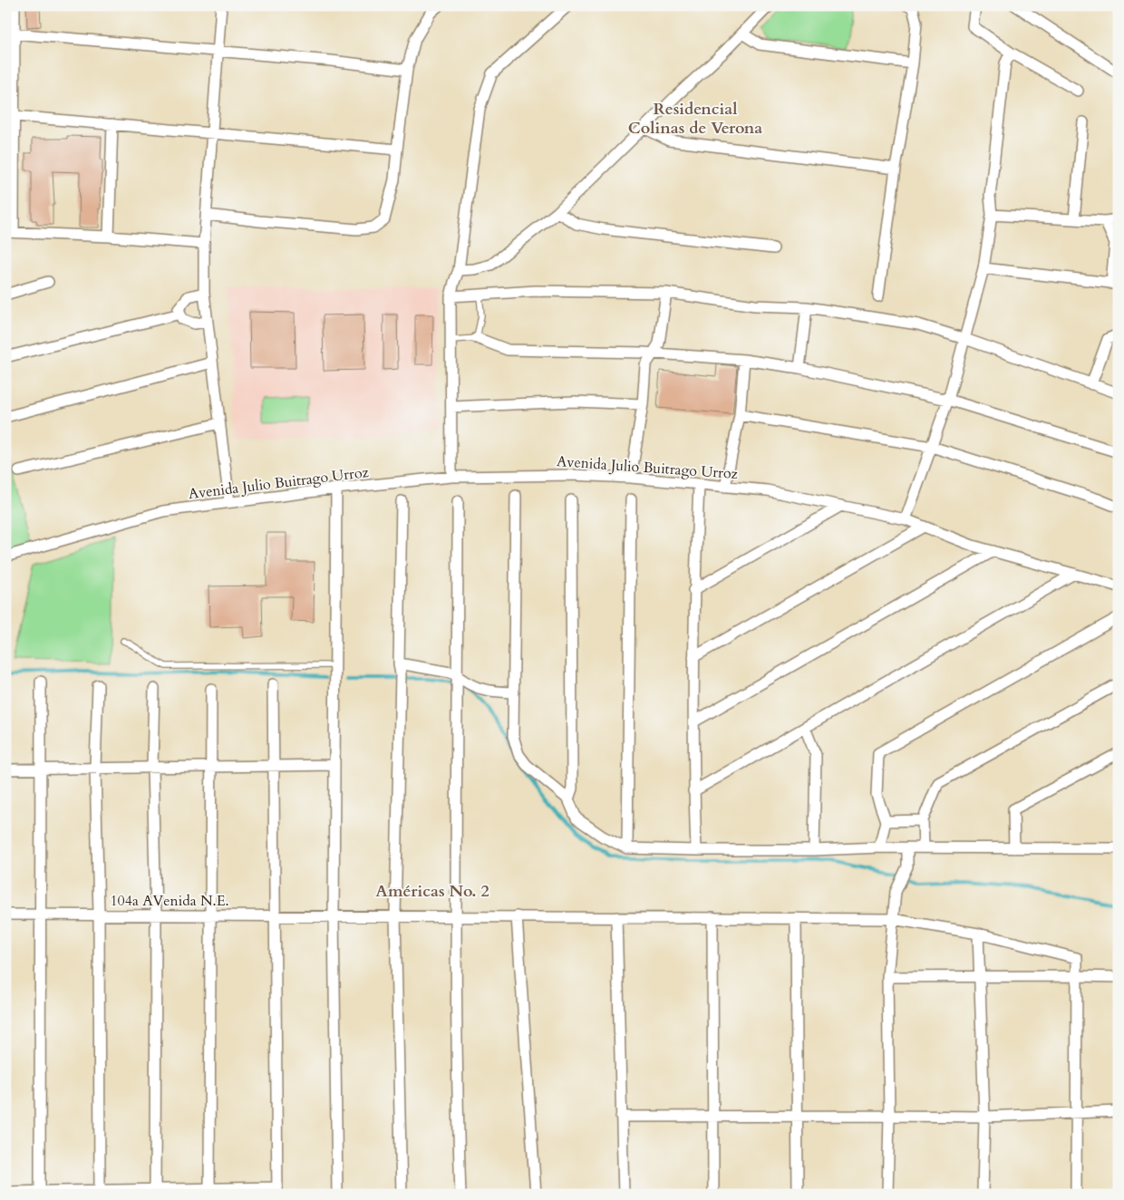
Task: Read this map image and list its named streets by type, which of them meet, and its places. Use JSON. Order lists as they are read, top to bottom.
{
  "streets": {
    "street": ["Avenida Julio Buitrago Urroz", "104a AVenida N.E."]
  },
  "districts": ["Residencial Colinas de Verona", "Américas No. 2"]
}
